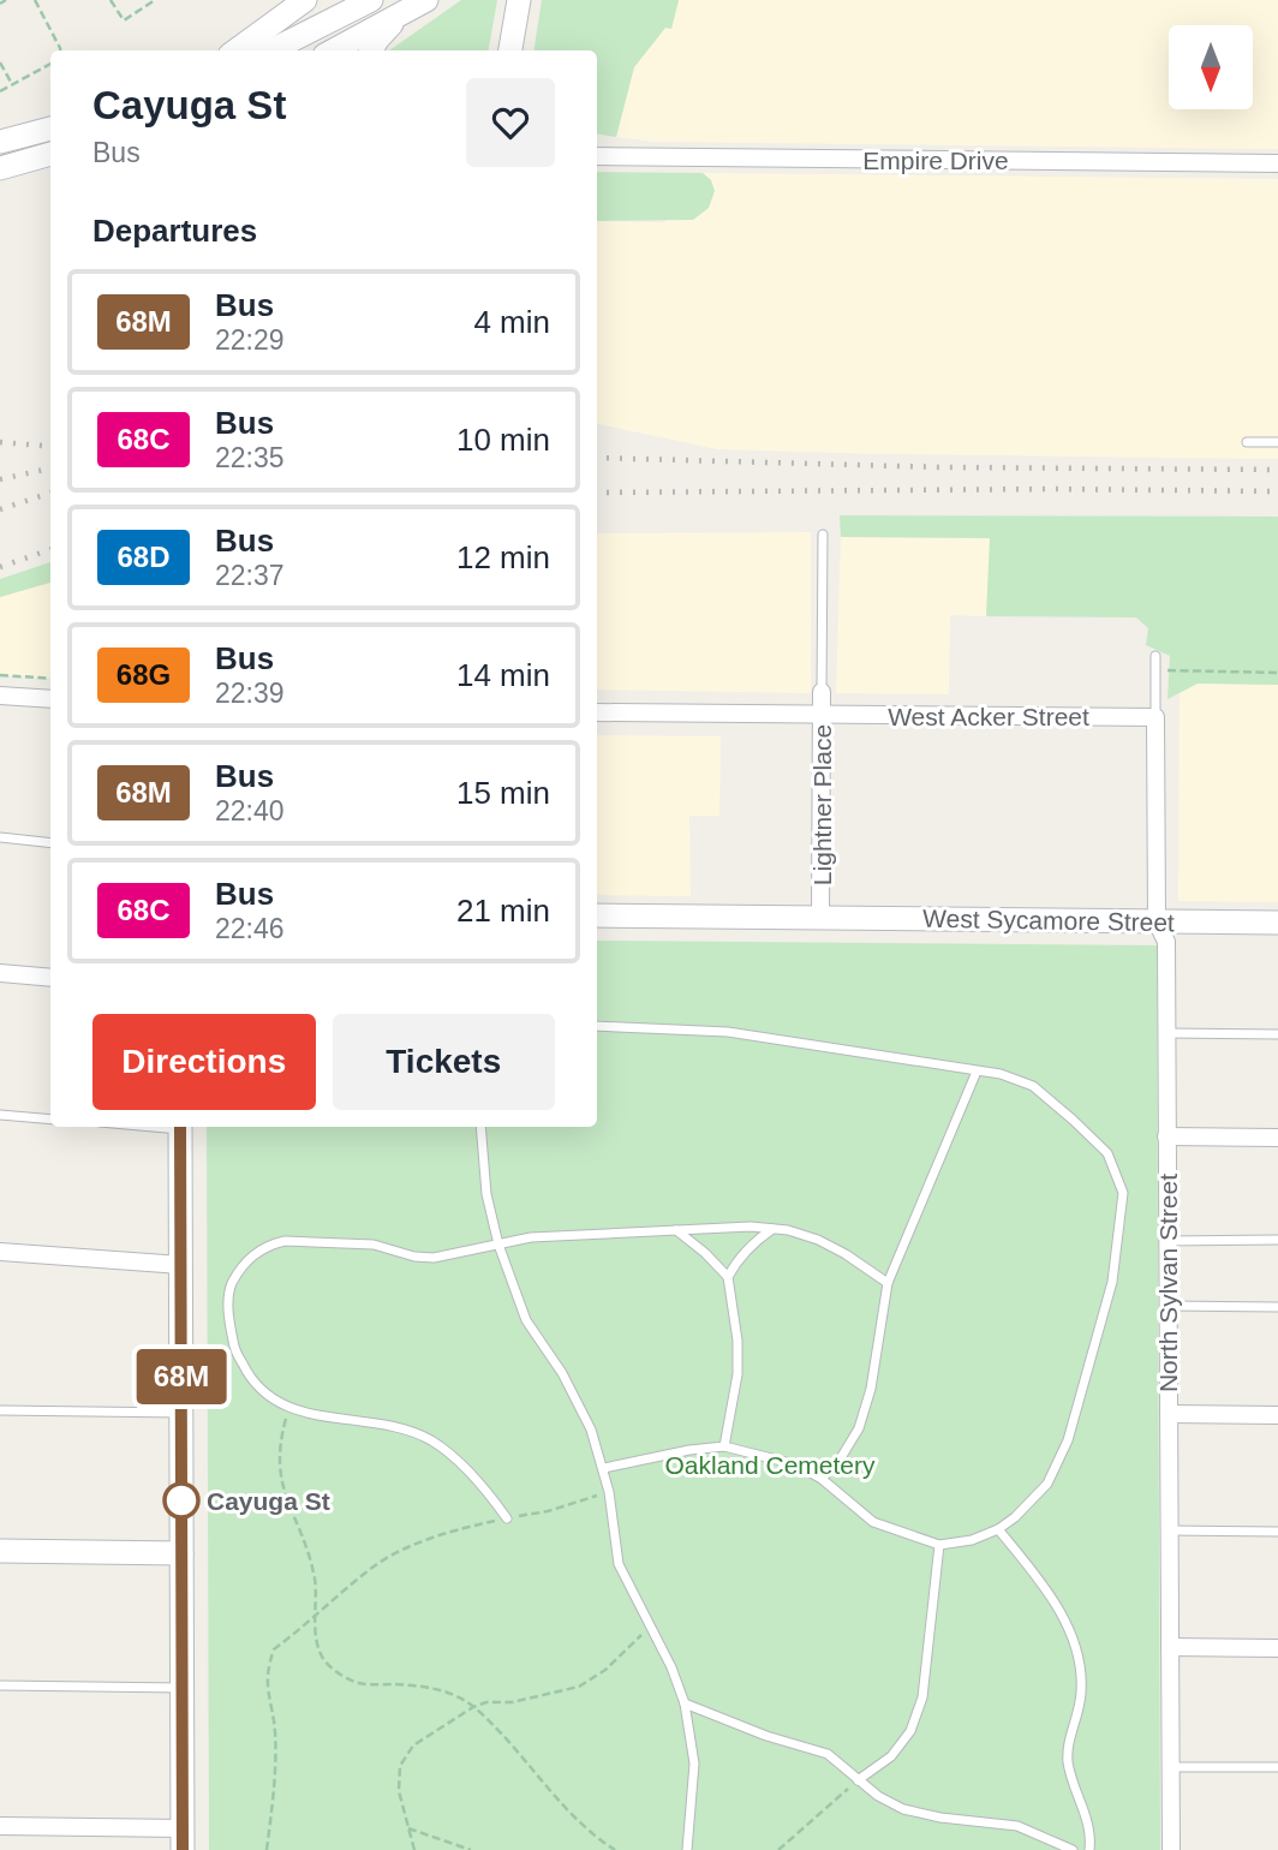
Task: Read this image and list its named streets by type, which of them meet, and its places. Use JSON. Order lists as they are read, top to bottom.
{
  "streets": {
    "street": [
      "Empire Drive",
      "West Acker Street",
      "Lightner Place",
      "West Sycamore Street",
      "North Sylvan Street"
    ]
  },
  "crossings": [
    ["West Acker Street", "Lightner Place"],
    ["West Acker Street", "North Sylvan Street"],
    ["Lightner Place", "West Sycamore Street"],
    ["West Sycamore Street", "North Sylvan Street"]
  ],
  "parks": ["Oakland Cemetery"],
  "places": ["Cayuga St"],
  "lines": ["bus line 68M"],
  "north": "bottom",
  "page": {
    "on_map": "68M",
    "heading": [
      ["Cayuga St", "Bus"],
      "Departures"
    ],
    "list": [
      {
        "mark": "68M",
        "name": "Bus",
        "note": "22:29",
        "value": "4 min"
      },
      {
        "mark": "68C",
        "name": "Bus",
        "note": "22:35",
        "value": "10 min"
      },
      {
        "mark": "68D",
        "name": "Bus",
        "note": "22:37",
        "value": "12 min"
      },
      {
        "mark": "68G",
        "name": "Bus",
        "note": "22:39",
        "value": "14 min"
      },
      {
        "mark": "68M",
        "name": "Bus",
        "note": "22:40",
        "value": "15 min"
      },
      {
        "mark": "68C",
        "name": "Bus",
        "note": "22:46",
        "value": "21 min"
      }
    ],
    "buttons": ["Directions", "Tickets"]
  }
}
